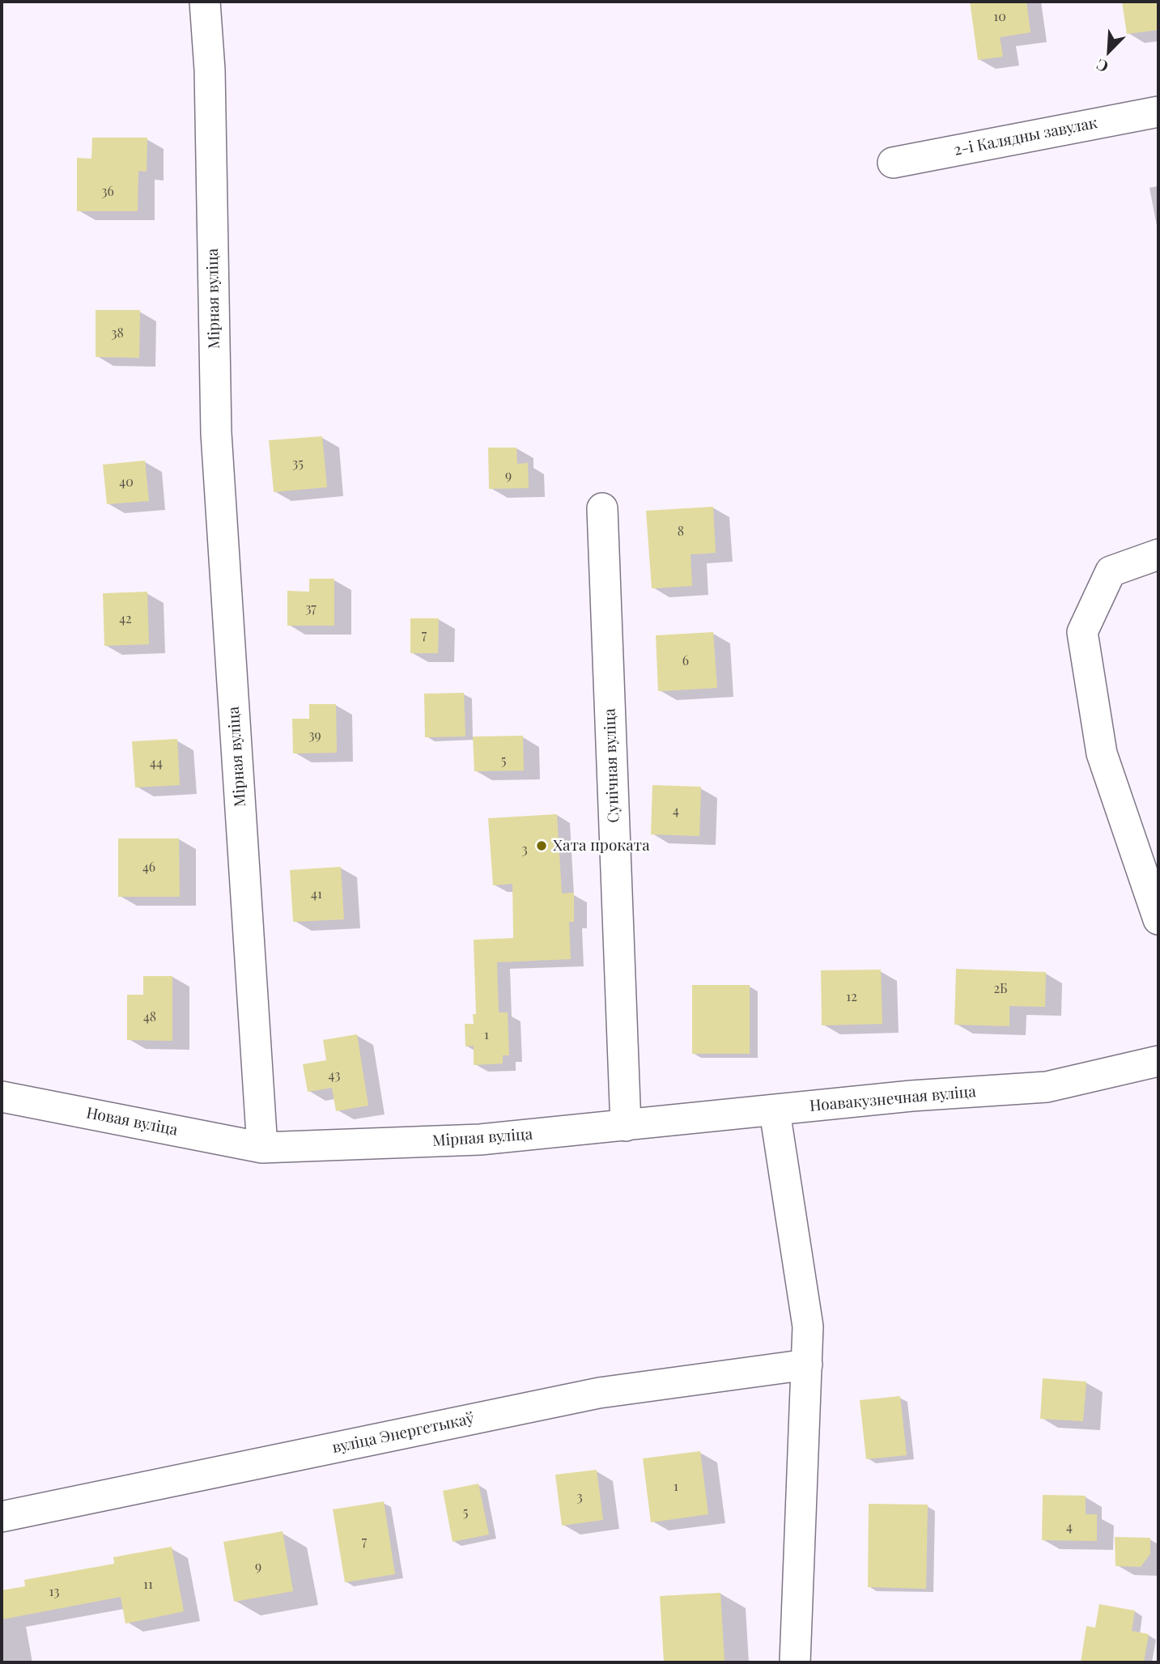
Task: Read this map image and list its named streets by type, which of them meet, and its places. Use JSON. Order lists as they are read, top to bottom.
{
  "streets": {
    "street": [
      "2-і Калядны завулак",
      "Мірная вуліца",
      "Сунічная вуліца",
      "Ноавакузнечная вуліца",
      "Новая вуліца",
      "вуліца Энергетыкаў"
    ]
  },
  "crossings": [
    ["Мірная вуліца", "Сунічная вуліца"],
    ["Мірная вуліца", "Ноавакузнечная вуліца"],
    ["Мірная вуліца", "Новая вуліца"],
    ["Сунічная вуліца", "Ноавакузнечная вуліца"]
  ],
  "places": ["Хата проката"],
  "house_numbers": [
    "10",
    "36",
    "38",
    "35",
    "9",
    "40",
    "8",
    "37",
    "42",
    "7",
    "6",
    "39",
    "5",
    "44",
    "4",
    "3",
    "46",
    "41",
    "2Б",
    "12",
    "48",
    "1",
    "43",
    "1",
    "3",
    "5",
    "4",
    "7",
    "9",
    "11",
    "13"
  ],
  "north": "bottom left"
}
